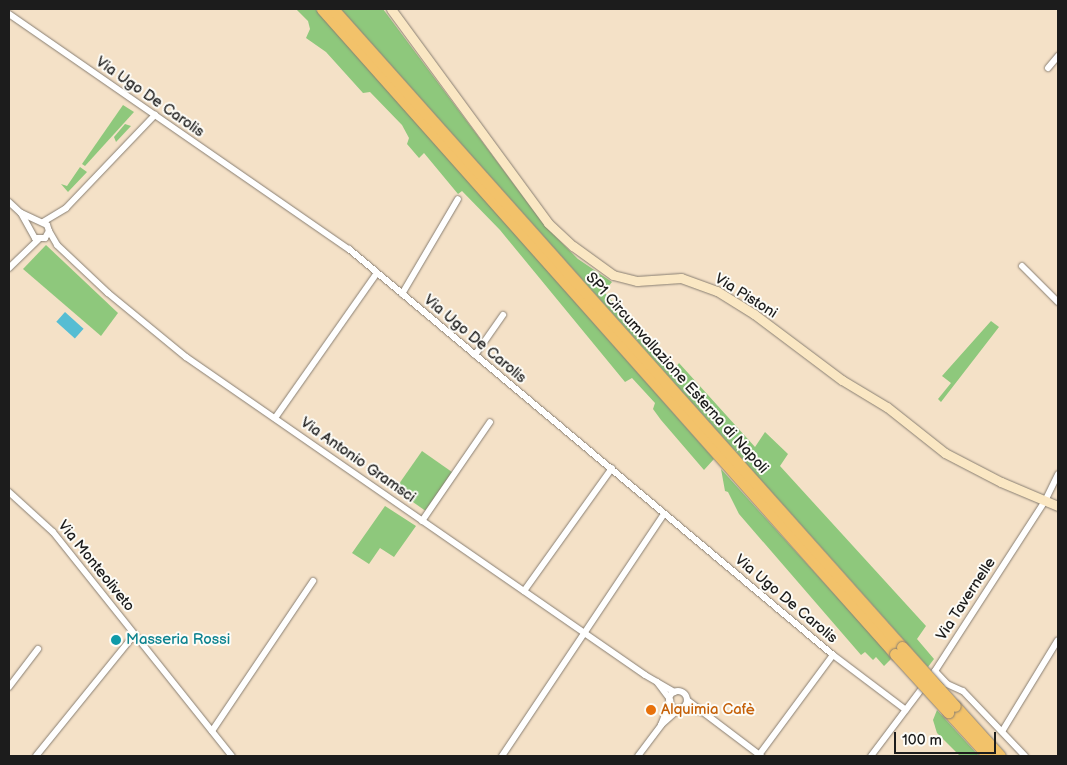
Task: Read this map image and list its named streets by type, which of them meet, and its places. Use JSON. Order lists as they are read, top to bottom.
{
  "streets": {
    "highway": ["SP1 Circumvallazione Esterna di Napoli"],
    "street": [
      "Via Ugo De Carolis",
      "Via Pistoni",
      "Via Antonio Gramsci",
      "Via Monteoliveto",
      "Via Tavernelle"
    ]
  },
  "crossings": [
    ["Via Ugo De Carolis", "Via Tavernelle"],
    ["Via Pistoni", "Via Tavernelle"]
  ],
  "places": ["Masseria Rossi", "Alquimia Cafè"],
  "scale_bar": "100 m"
}
